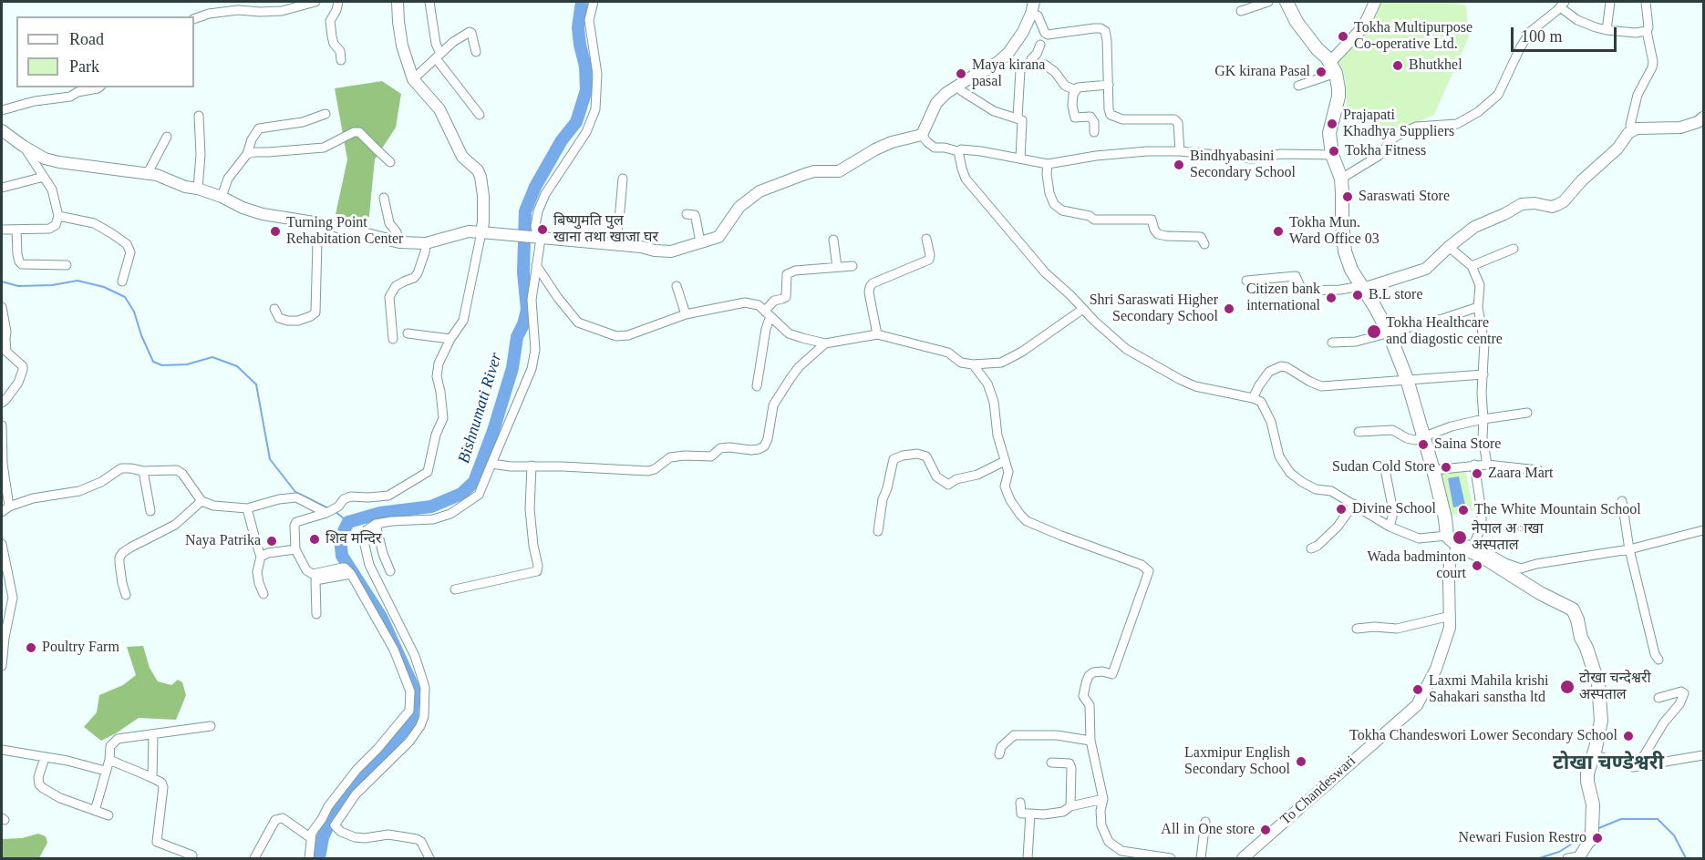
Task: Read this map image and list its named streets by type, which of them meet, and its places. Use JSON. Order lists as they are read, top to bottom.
{
  "streets": {
    "street": ["To Chandeswari"]
  },
  "districts": ["टोखा चण्डेश्वरी"],
  "water": ["Bishnumati River"],
  "places": [
    "Tokha Multipurpose Co-operative Ltd.",
    "Bhutkhel",
    "GK kirana Pasal",
    "Maya kirana pasal",
    "Prajapati Khadhya Suppliers",
    "Tokha Fitness",
    "Bindhyabasini Secondary School",
    "Saraswati Store",
    "बिष्णुमति पुल खाना तथा खाजा घर",
    "Turning Point Rehabitation Center",
    "Tokha Mun. Ward Office 03",
    "B.L store",
    "Citizen bank international",
    "Shri Saraswati Higher Secondary School",
    "Tokha Healthcare and diagostic centre",
    "Saina Store",
    "Sudan Cold Store",
    "Zaara Mart",
    "Divine School",
    "The White Mountain School",
    "नेपाल अाखा अस्पताल",
    "शिव मन्दिर",
    "Naya Patrika",
    "Wada badminton court",
    "Poultry Farm",
    "टोखा चन्देश्वरी अस्पताल",
    "Laxmi Mahila krishi Sahakari sanstha ltd",
    "Tokha Chandeswori Lower Secondary School",
    "Laxmipur English Secondary School",
    "All in One store",
    "Newari Fusion Restro"
  ],
  "legend": ["Road", "Park"],
  "scale_bar": "100 m"
}
